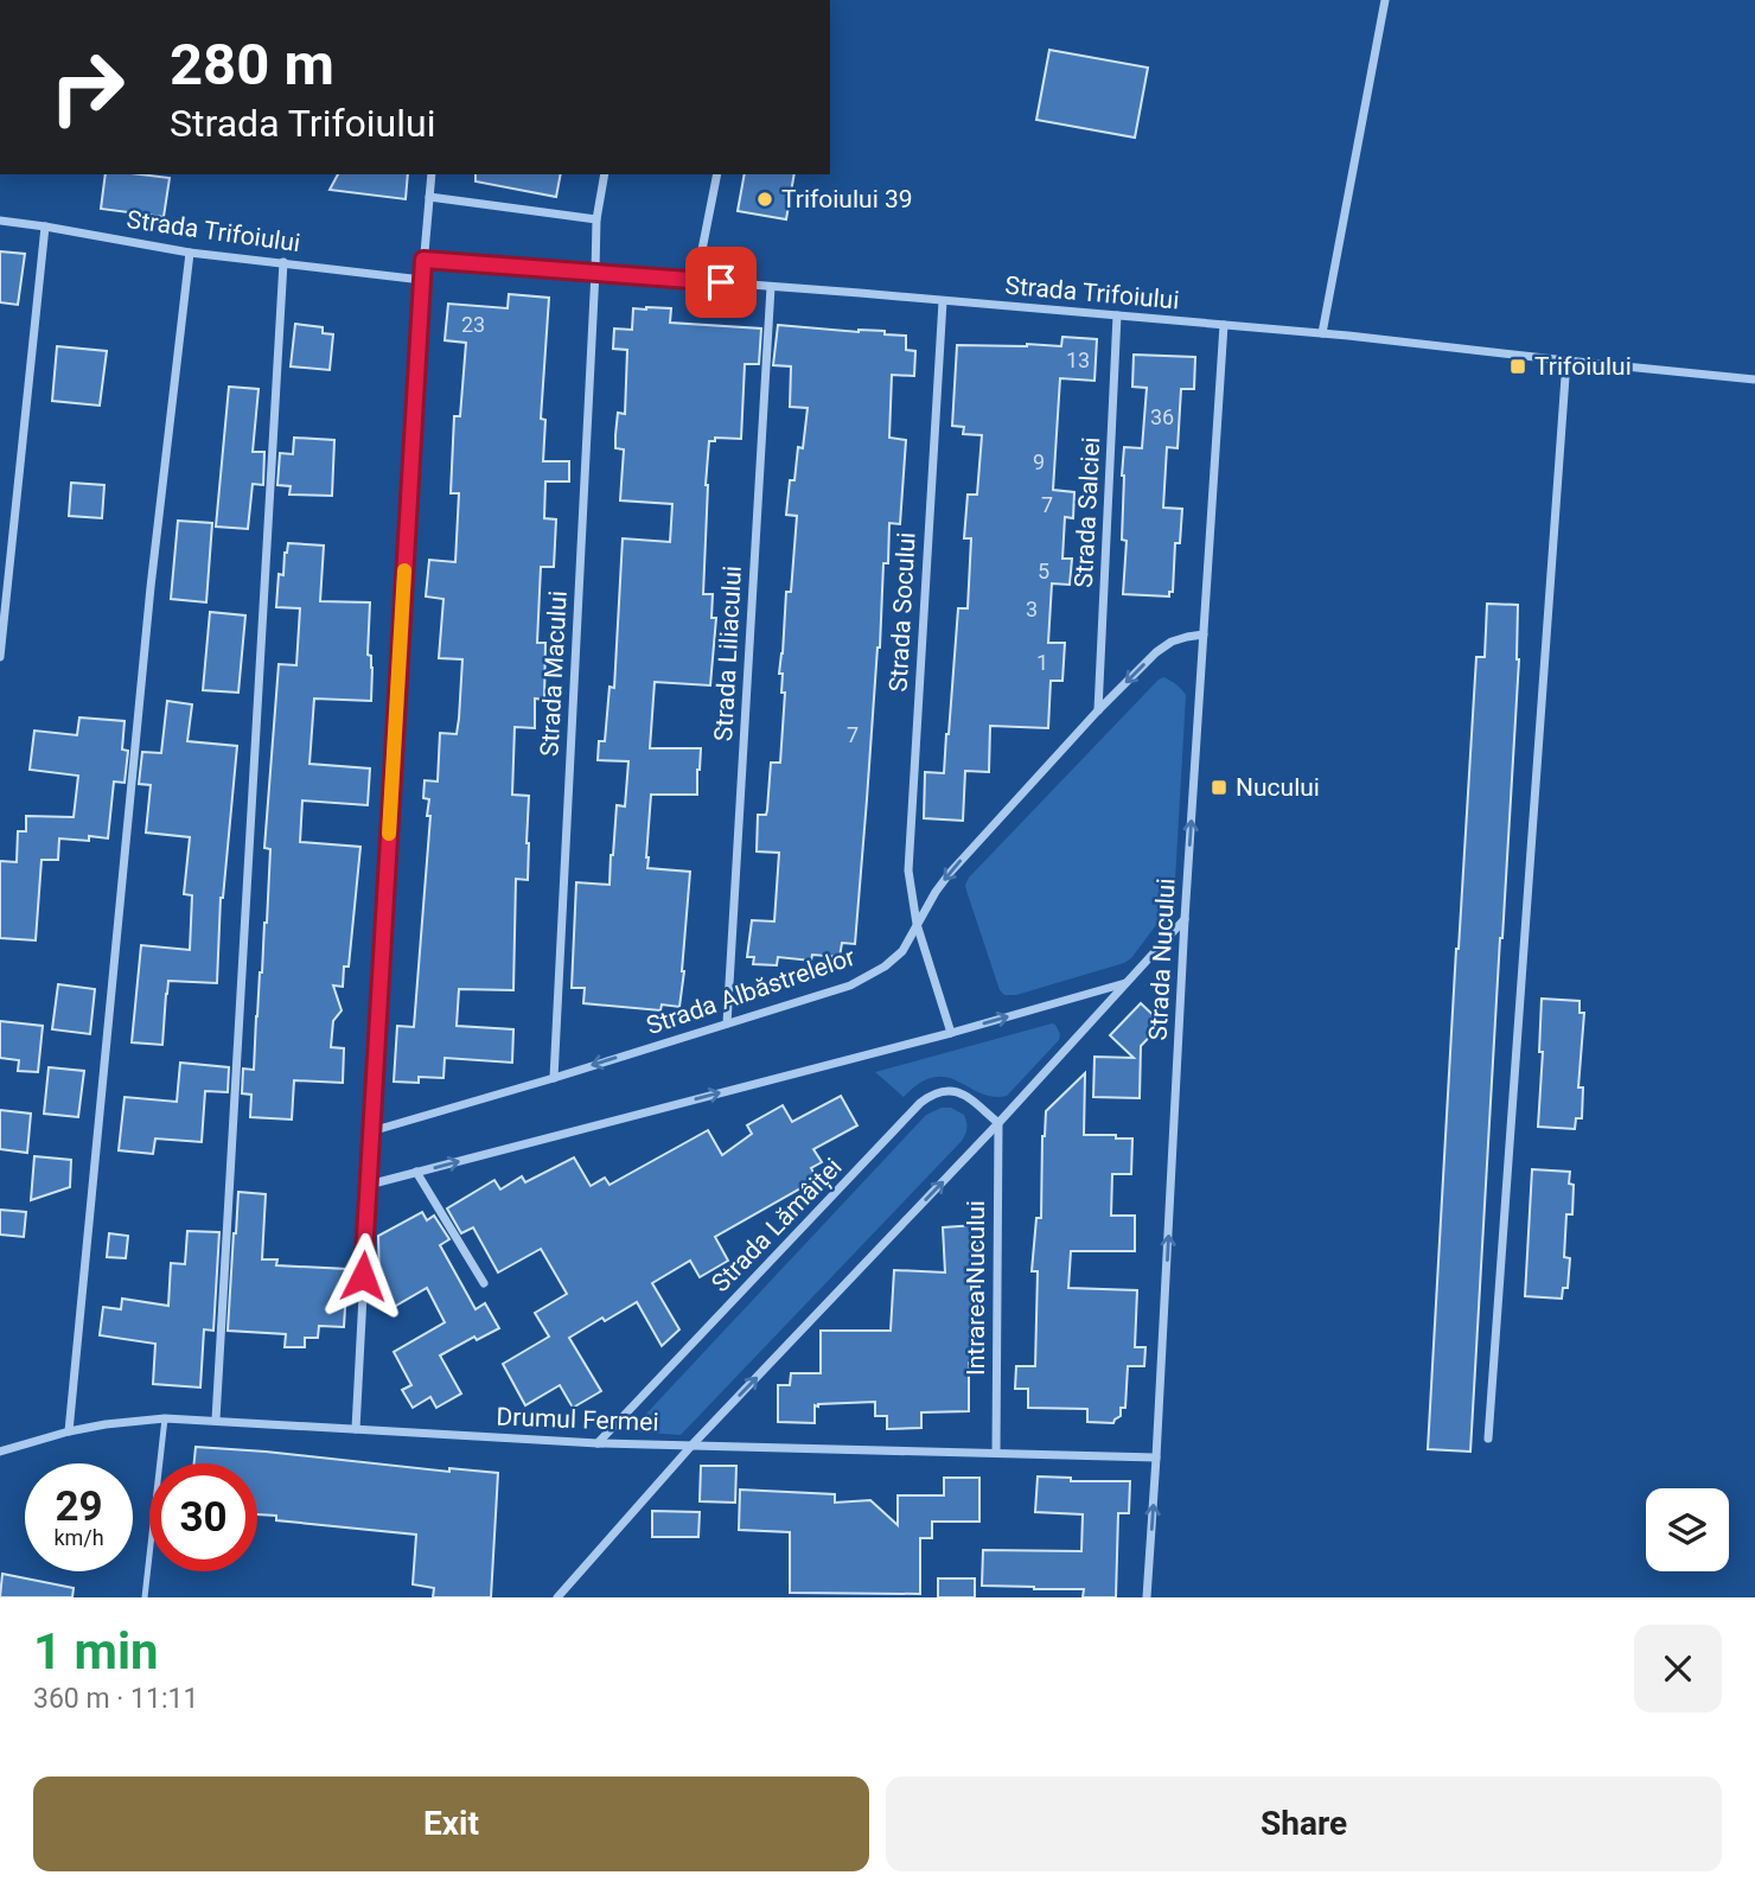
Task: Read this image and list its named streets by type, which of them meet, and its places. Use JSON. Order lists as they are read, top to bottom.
{
  "streets": {
    "street": [
      "Strada Trifoiului",
      "Strada Salciei",
      "Strada Socului",
      "Strada Liliacului",
      "Strada Macului",
      "Strada Nucului",
      "Strada Albăstrelelor",
      "Strada Lămâiței",
      "Intrarea Nucului",
      "Drumul Fermei"
    ]
  },
  "crossings": [
    ["Strada Trifoiului", "Strada Salciei"],
    ["Strada Trifoiului", "Strada Socului"],
    ["Strada Trifoiului", "Strada Liliacului"],
    ["Strada Trifoiului", "Strada Macului"],
    ["Strada Trifoiului", "Strada Nucului"],
    ["Strada Salciei", "Strada Albăstrelelor"],
    ["Strada Socului", "Strada Albăstrelelor"],
    ["Strada Liliacului", "Strada Albăstrelelor"],
    ["Strada Macului", "Strada Albăstrelelor"],
    ["Strada Nucului", "Strada Albăstrelelor"],
    ["Strada Nucului", "Drumul Fermei"],
    ["Strada Lămâiței", "Intrarea Nucului"],
    ["Strada Lămâiței", "Drumul Fermei"],
    ["Intrarea Nucului", "Drumul Fermei"]
  ],
  "one_way": ["Strada Nucului"],
  "places": {
    "other": ["Trifoiului 39"],
    "transit": ["Trifoiului", "Nucului"]
  },
  "house_numbers": [
    "23",
    "13",
    "36",
    "9",
    "7",
    "5",
    "3",
    "1",
    "7"
  ],
  "page": {
    "turn": ["280 m", "Strada Trifoiului"],
    "speed": "29 km/h",
    "limit": "30",
    "heading": ["1 min", "360 m · 11:11"],
    "buttons": ["Exit", "Share"]
  }
}
